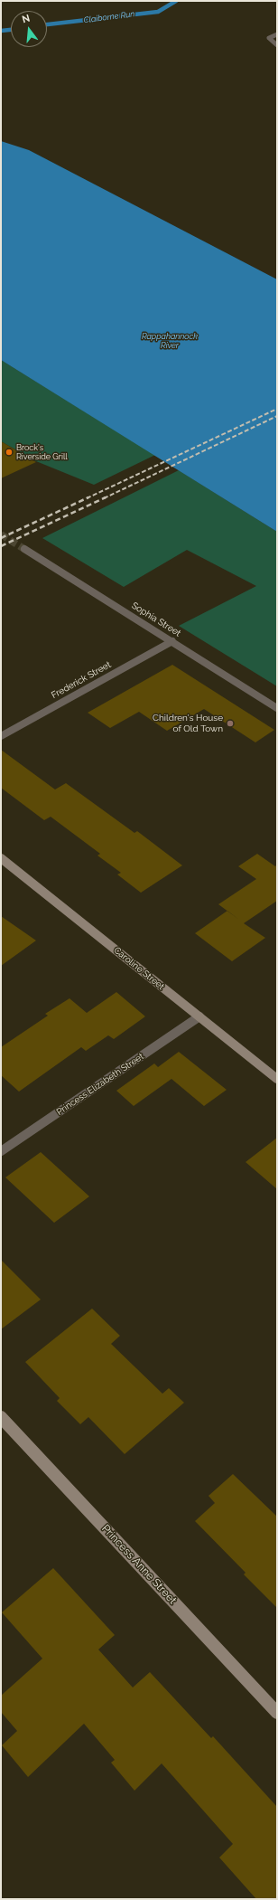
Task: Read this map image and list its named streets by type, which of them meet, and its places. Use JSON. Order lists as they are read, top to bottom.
{
  "streets": {
    "street": [
      "Sophia Street",
      "Frederick Street",
      "Caroline Street",
      "Princess Elizabeth Street",
      "Princess Anne Street"
    ]
  },
  "crossings": [
    ["Sophia Street", "Frederick Street"],
    ["Caroline Street", "Princess Elizabeth Street"]
  ],
  "water": ["Claiborne Run", "Rappahannock River"],
  "places": ["Brock's Riverside Grill", "Children's House of Old Town"],
  "north": "top"
}
